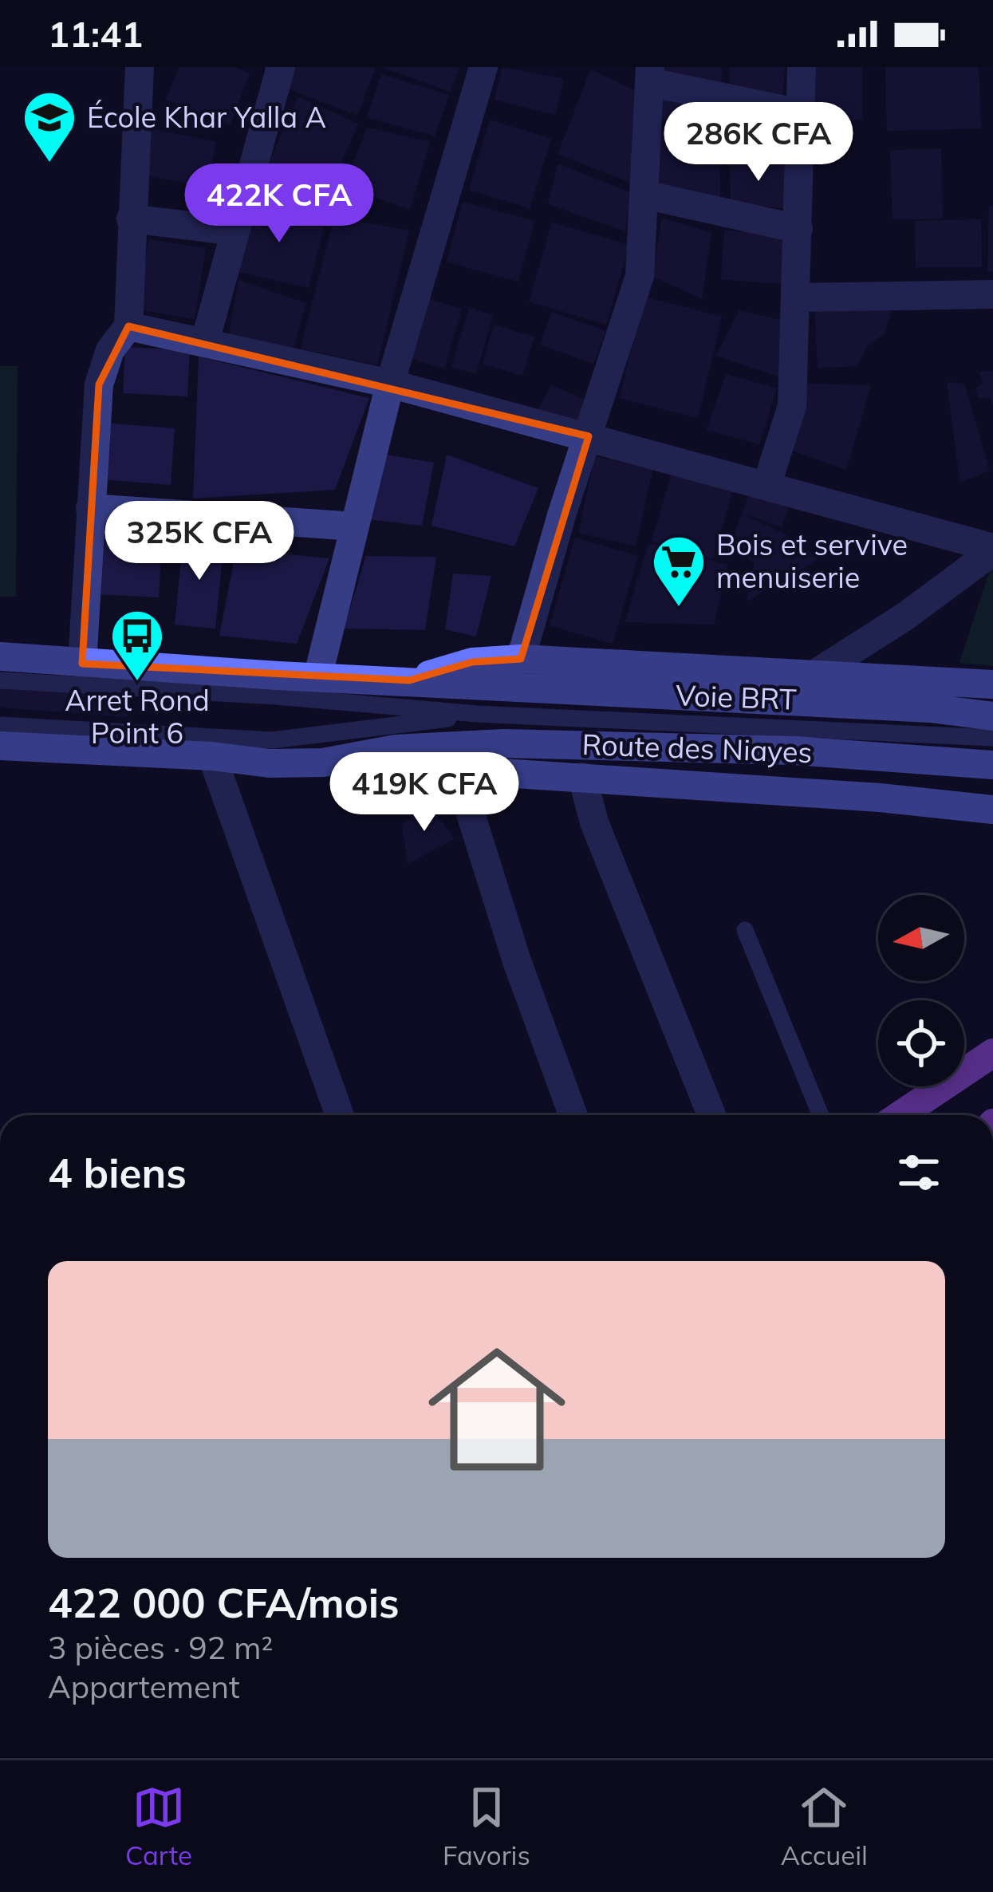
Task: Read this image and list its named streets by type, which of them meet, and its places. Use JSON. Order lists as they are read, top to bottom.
{
  "streets": {
    "main road": ["Route des Niayes"],
    "lane": ["Voie BRT"]
  },
  "places": {
    "school or university": ["École Khar Yalla A"],
    "supermarket": ["Bois et servive menuiserie"],
    "bus stop": ["Arret Rond Point 6"]
  },
  "north": "left",
  "page": {
    "status": "11:41",
    "price": [
      "286K CFA",
      "422K CFA",
      "325K CFA",
      "419K CFA"
    ],
    "heading": "4 biens",
    "list": [
      {
        "name": "422 000 CFA/mois",
        "note": "3 pièces · 92 m² · Appartement"
      }
    ],
    "tabs": ["Carte", "Favoris", "Accueil"]
  }
}
